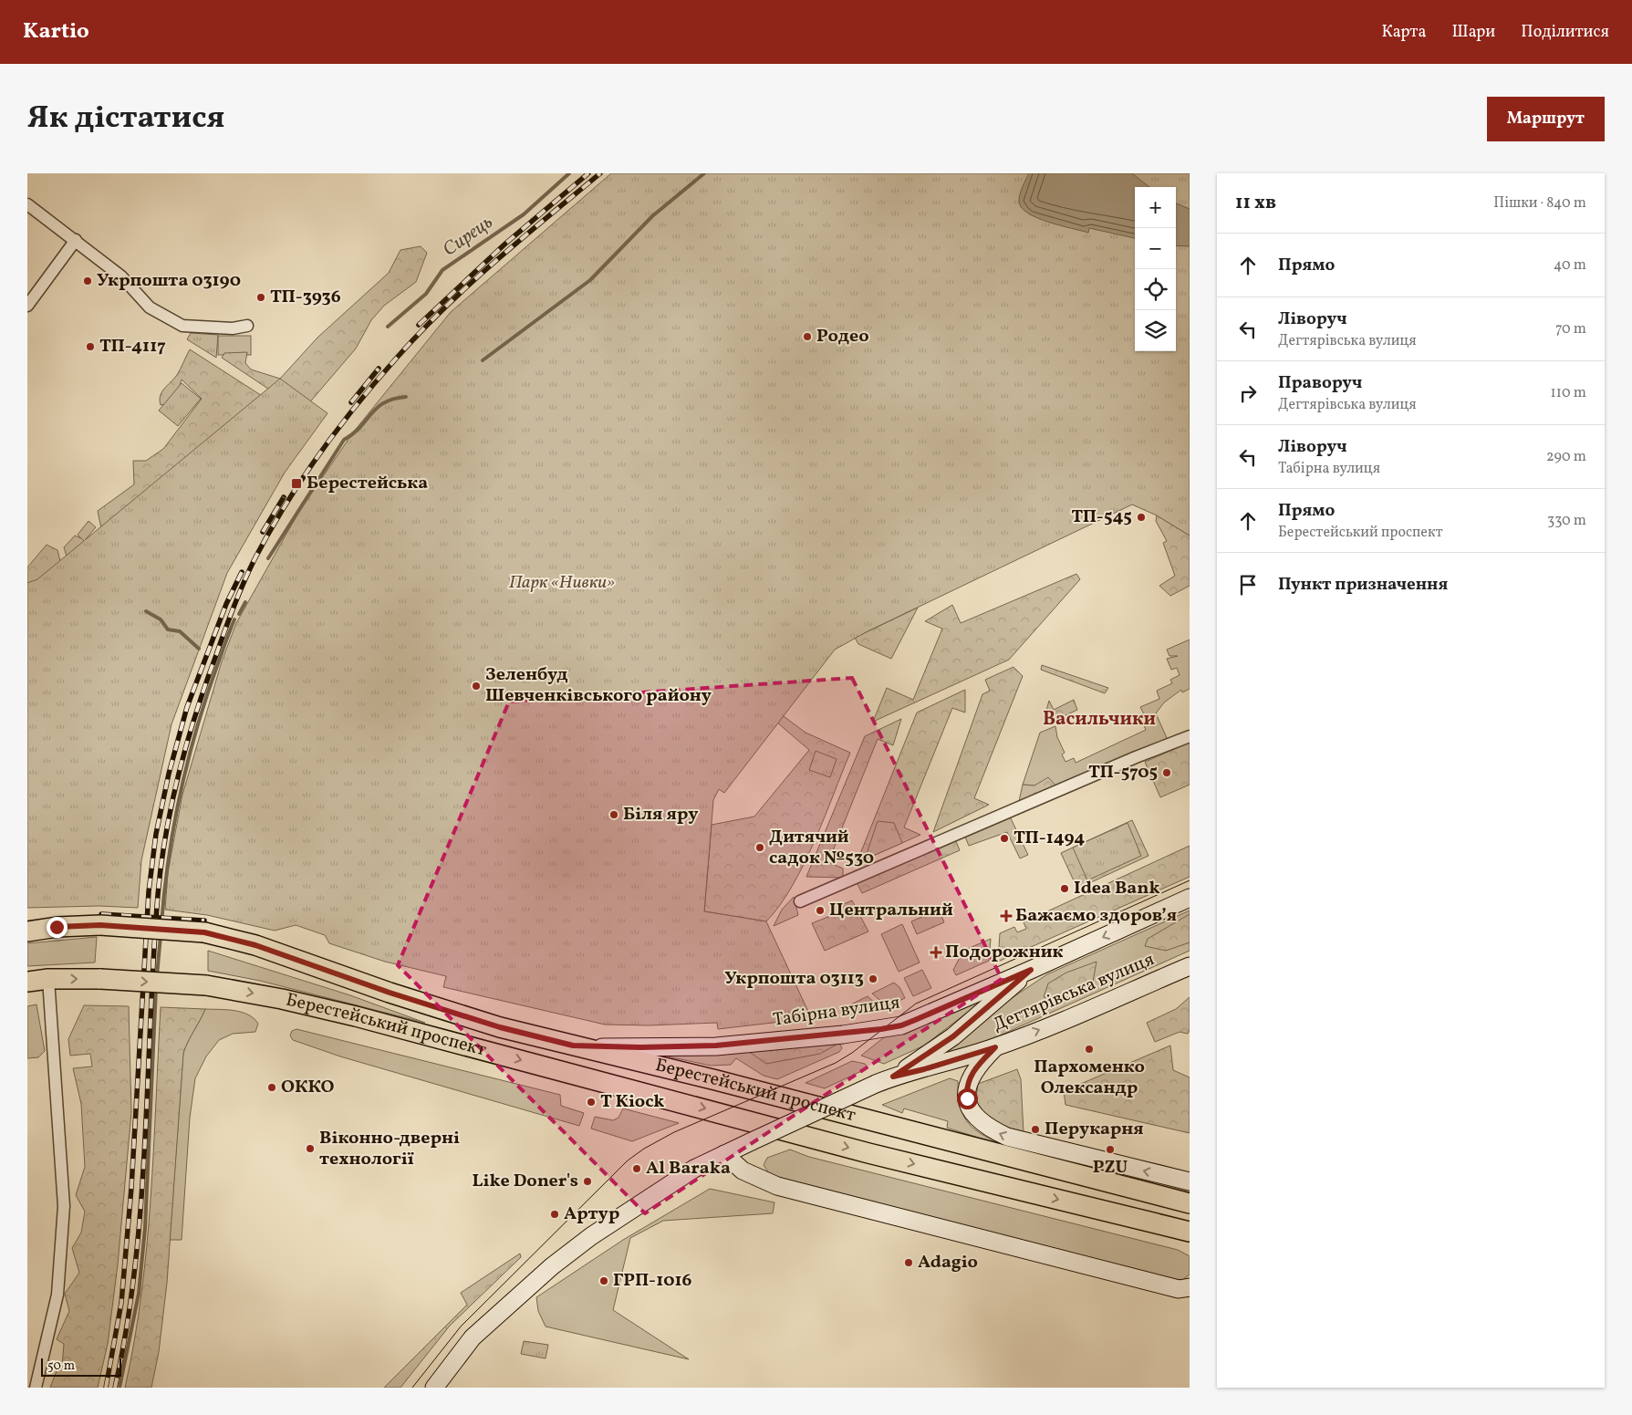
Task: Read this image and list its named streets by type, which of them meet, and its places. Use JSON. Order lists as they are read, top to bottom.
{
  "streets": {
    "main road": ["Дегтярівська вулиця", "Табірна вулиця", "Берестейський проспект"]
  },
  "crossings": [
    ["Дегтярівська вулиця", "Табірна вулиця"],
    ["Табірна вулиця", "Берестейський проспект"]
  ],
  "districts": ["Васильчики"],
  "water": ["Сирець"],
  "parks": ["Парк «Нивки»"],
  "places": {
    "other": [
      "Укрпошта 03190",
      "ТП-3936",
      "Родео",
      "ТП-4117",
      "ТП-545",
      "Зеленбуд Шевченківського району",
      "ТП-5705",
      "Біля яру",
      "ТП-1494",
      "Дитячий садок №530",
      "Idea Bank",
      "Центральний",
      "Укрпошта 03113",
      "Пархоменко Олександр",
      "ОККО",
      "T Kiock",
      "Перукарня",
      "Віконно-дверні технології",
      "PZU",
      "Al Baraka",
      "Like Doner's",
      "Артур",
      "Adagio",
      "ГРП-1016"
    ],
    "transit": ["Берестейська"],
    "health": ["Бажаємо здоровʼя", "Подорожник"]
  },
  "scale_bar": "50 m",
  "page": {
    "header": "Kartio",
    "nav": ["Карта", "Шари", "Поділитися"],
    "title": "Як дістатися",
    "buttons": "Маршрут",
    "heading": ["11 хв", "Пішки · 840 m"],
    "map_buttons": ["+", "−"],
    "list": [
      ["Прямо", "40 m"],
      ["Ліворуч", "Дегтярівська вулиця", "70 m"],
      ["Праворуч", "Дегтярівська вулиця", "110 m"],
      ["Ліворуч", "Табірна вулиця", "290 m"],
      ["Прямо", "Берестейський проспект", "330 m"],
      "Пункт призначення"
    ],
    "scale": "50 m"
  }
}
